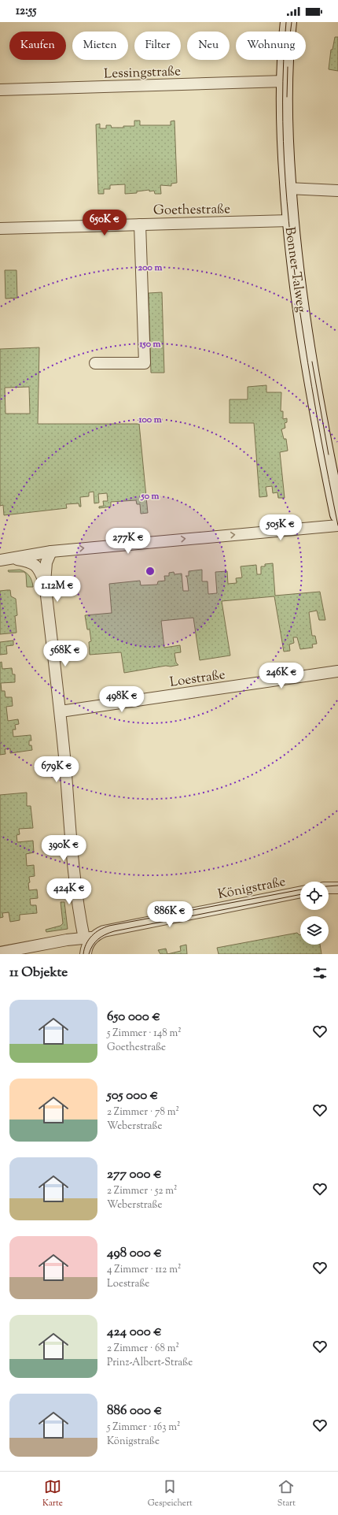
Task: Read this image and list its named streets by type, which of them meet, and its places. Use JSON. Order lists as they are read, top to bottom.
{
  "streets": {
    "street": [
      "Lessingstraße",
      "Goethestraße",
      "Bonner Talweg",
      "Loestraße",
      "Königstraße"
    ]
  },
  "crossings": [
    ["Lessingstraße", "Bonner Talweg"],
    ["Goethestraße", "Bonner Talweg"]
  ],
  "page": {
    "status": "12:55",
    "chip": [
      "Kaufen",
      "Mieten",
      "Filter",
      "Neu",
      "Wohnung"
    ],
    "price": [
      "650K €",
      "505K €",
      "277K €",
      "1.12M €",
      "568K €",
      "246K €",
      "498K €",
      "679K €",
      "390K €",
      "424K €",
      "886K €"
    ],
    "heading": "11 Objekte",
    "list": [
      {
        "name": "650 000 €",
        "note": "5 Zimmer · 148 m² · Goethestraße"
      },
      {
        "name": "505 000 €",
        "note": "2 Zimmer · 78 m² · Weberstraße"
      },
      {
        "name": "277 000 €",
        "note": "2 Zimmer · 52 m² · Weberstraße"
      },
      {
        "name": "498 000 €",
        "note": "4 Zimmer · 112 m² · Loestraße"
      },
      {
        "name": "424 000 €",
        "note": "2 Zimmer · 68 m² · Prinz-Albert-Straße"
      },
      {
        "name": "886 000 €",
        "note": "5 Zimmer · 163 m² · Königstraße"
      }
    ],
    "tabs": ["Karte", "Gespeichert", "Start"]
  },
  "rings": [
    "200 m",
    "150 m",
    "100 m",
    "50 m"
  ]
}
